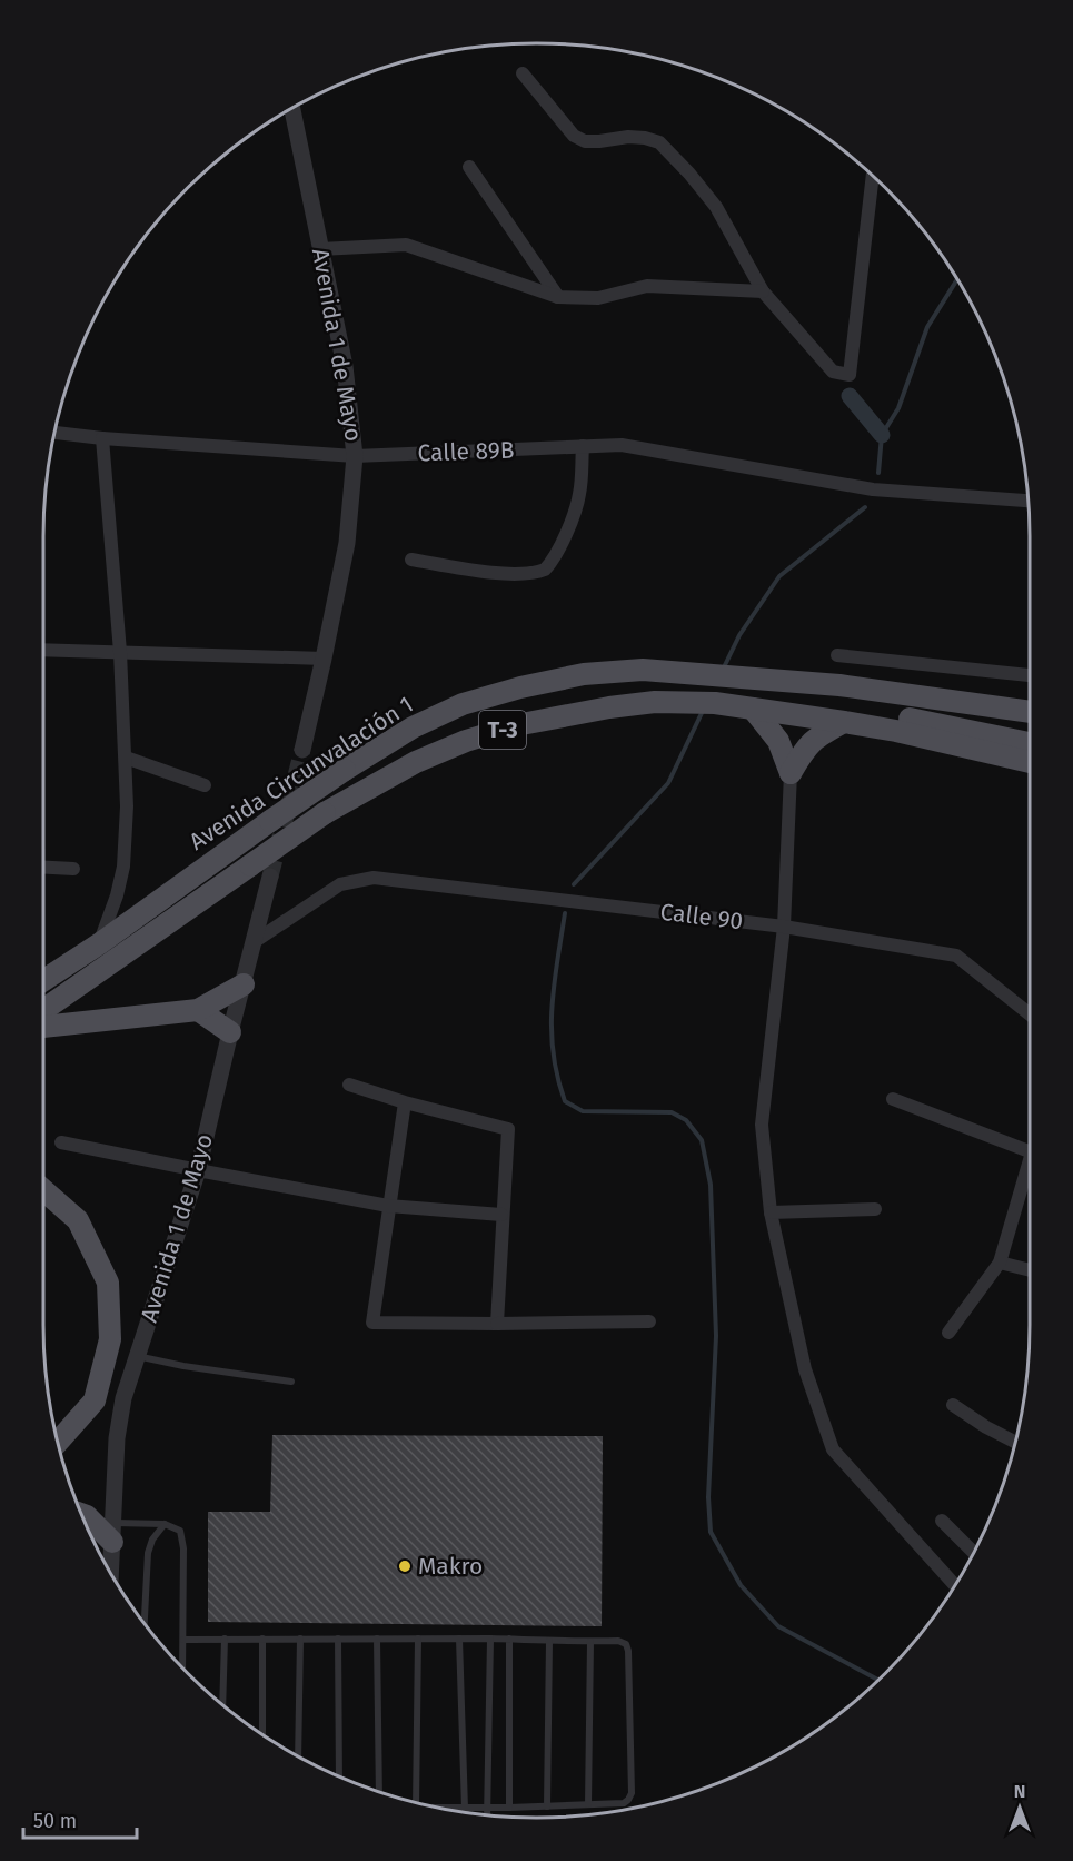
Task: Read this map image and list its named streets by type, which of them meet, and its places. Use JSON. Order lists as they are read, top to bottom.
{
  "streets": {
    "main road": ["T-3", "Avenida Circunvalación 1"],
    "street": ["Avenida 1 de Mayo", "Calle 89B", "Calle 90"]
  },
  "crossings": [
    ["Avenida 1 de Mayo", "Calle 89B"],
    ["Avenida 1 de Mayo", "Calle 90"],
    ["T-3", "Avenida Circunvalación 1"]
  ],
  "places": ["Makro"],
  "scale_bar": "50 m",
  "north": "top"
}
